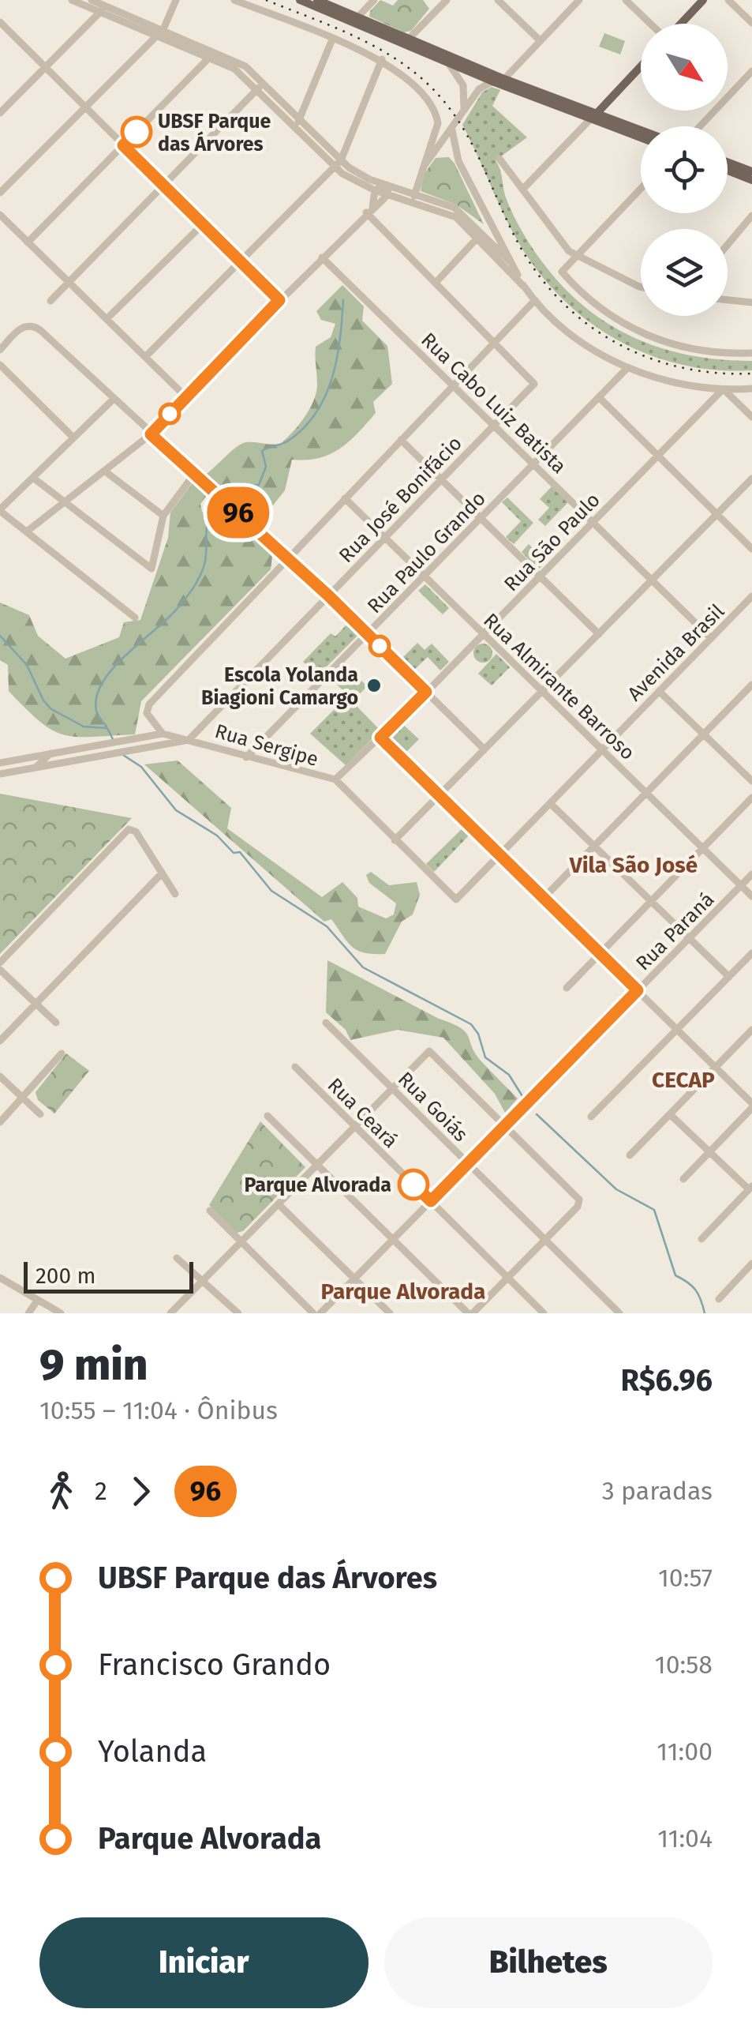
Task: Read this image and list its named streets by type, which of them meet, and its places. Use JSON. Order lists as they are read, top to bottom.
{
  "streets": {
    "street": [
      "Rua Cabo Luiz Batista",
      "Rua José Bonifácio",
      "Rua São Paulo",
      "Rua Paulo Grando",
      "Avenida Brasil",
      "Rua Almirante Barroso",
      "Rua Sergipe",
      "Rua Paraná",
      "Rua Goiás",
      "Rua Ceará"
    ]
  },
  "crossings": [
    ["Rua Cabo Luiz Batista", "Rua José Bonifácio"],
    ["Rua Cabo Luiz Batista", "Rua São Paulo"],
    ["Rua Cabo Luiz Batista", "Rua Paulo Grando"],
    ["Rua Cabo Luiz Batista", "Avenida Brasil"],
    ["Rua José Bonifácio", "Rua Almirante Barroso"],
    ["Rua José Bonifácio", "Rua Sergipe"],
    ["Rua São Paulo", "Rua Almirante Barroso"],
    ["Rua São Paulo", "Rua Sergipe"],
    ["Rua Paulo Grando", "Rua Almirante Barroso"],
    ["Rua Paulo Grando", "Rua Sergipe"],
    ["Avenida Brasil", "Rua Almirante Barroso"],
    ["Avenida Brasil", "Rua Sergipe"],
    ["Rua Almirante Barroso", "Rua Paraná"],
    ["Rua Paraná", "Rua Goiás"],
    ["Rua Paraná", "Rua Ceará"]
  ],
  "districts": ["Vila São José", "CECAP", "Parque Alvorada"],
  "places": ["UBSF Parque das Árvores", "Escola Yolanda Biagioni Camargo", "Parque Alvorada"],
  "lines": ["bus line 96"],
  "scale_bar": "200 m",
  "north": "bottom right",
  "page": {
    "on_map": "96",
    "scale": "200 m",
    "heading": ["9 min", "10:55 – 11:04 · Ônibus", "R$6.96"],
    "legs": ["2", "96", "3 paradas"],
    "list": [
      {
        "name": "UBSF Parque das Árvores",
        "value": "10:57"
      },
      {
        "name": "Francisco Grando",
        "value": "10:58"
      },
      {
        "name": "Yolanda",
        "value": "11:00"
      },
      {
        "name": "Parque Alvorada",
        "value": "11:04"
      }
    ],
    "buttons": ["Iniciar", "Bilhetes"]
  }
}
